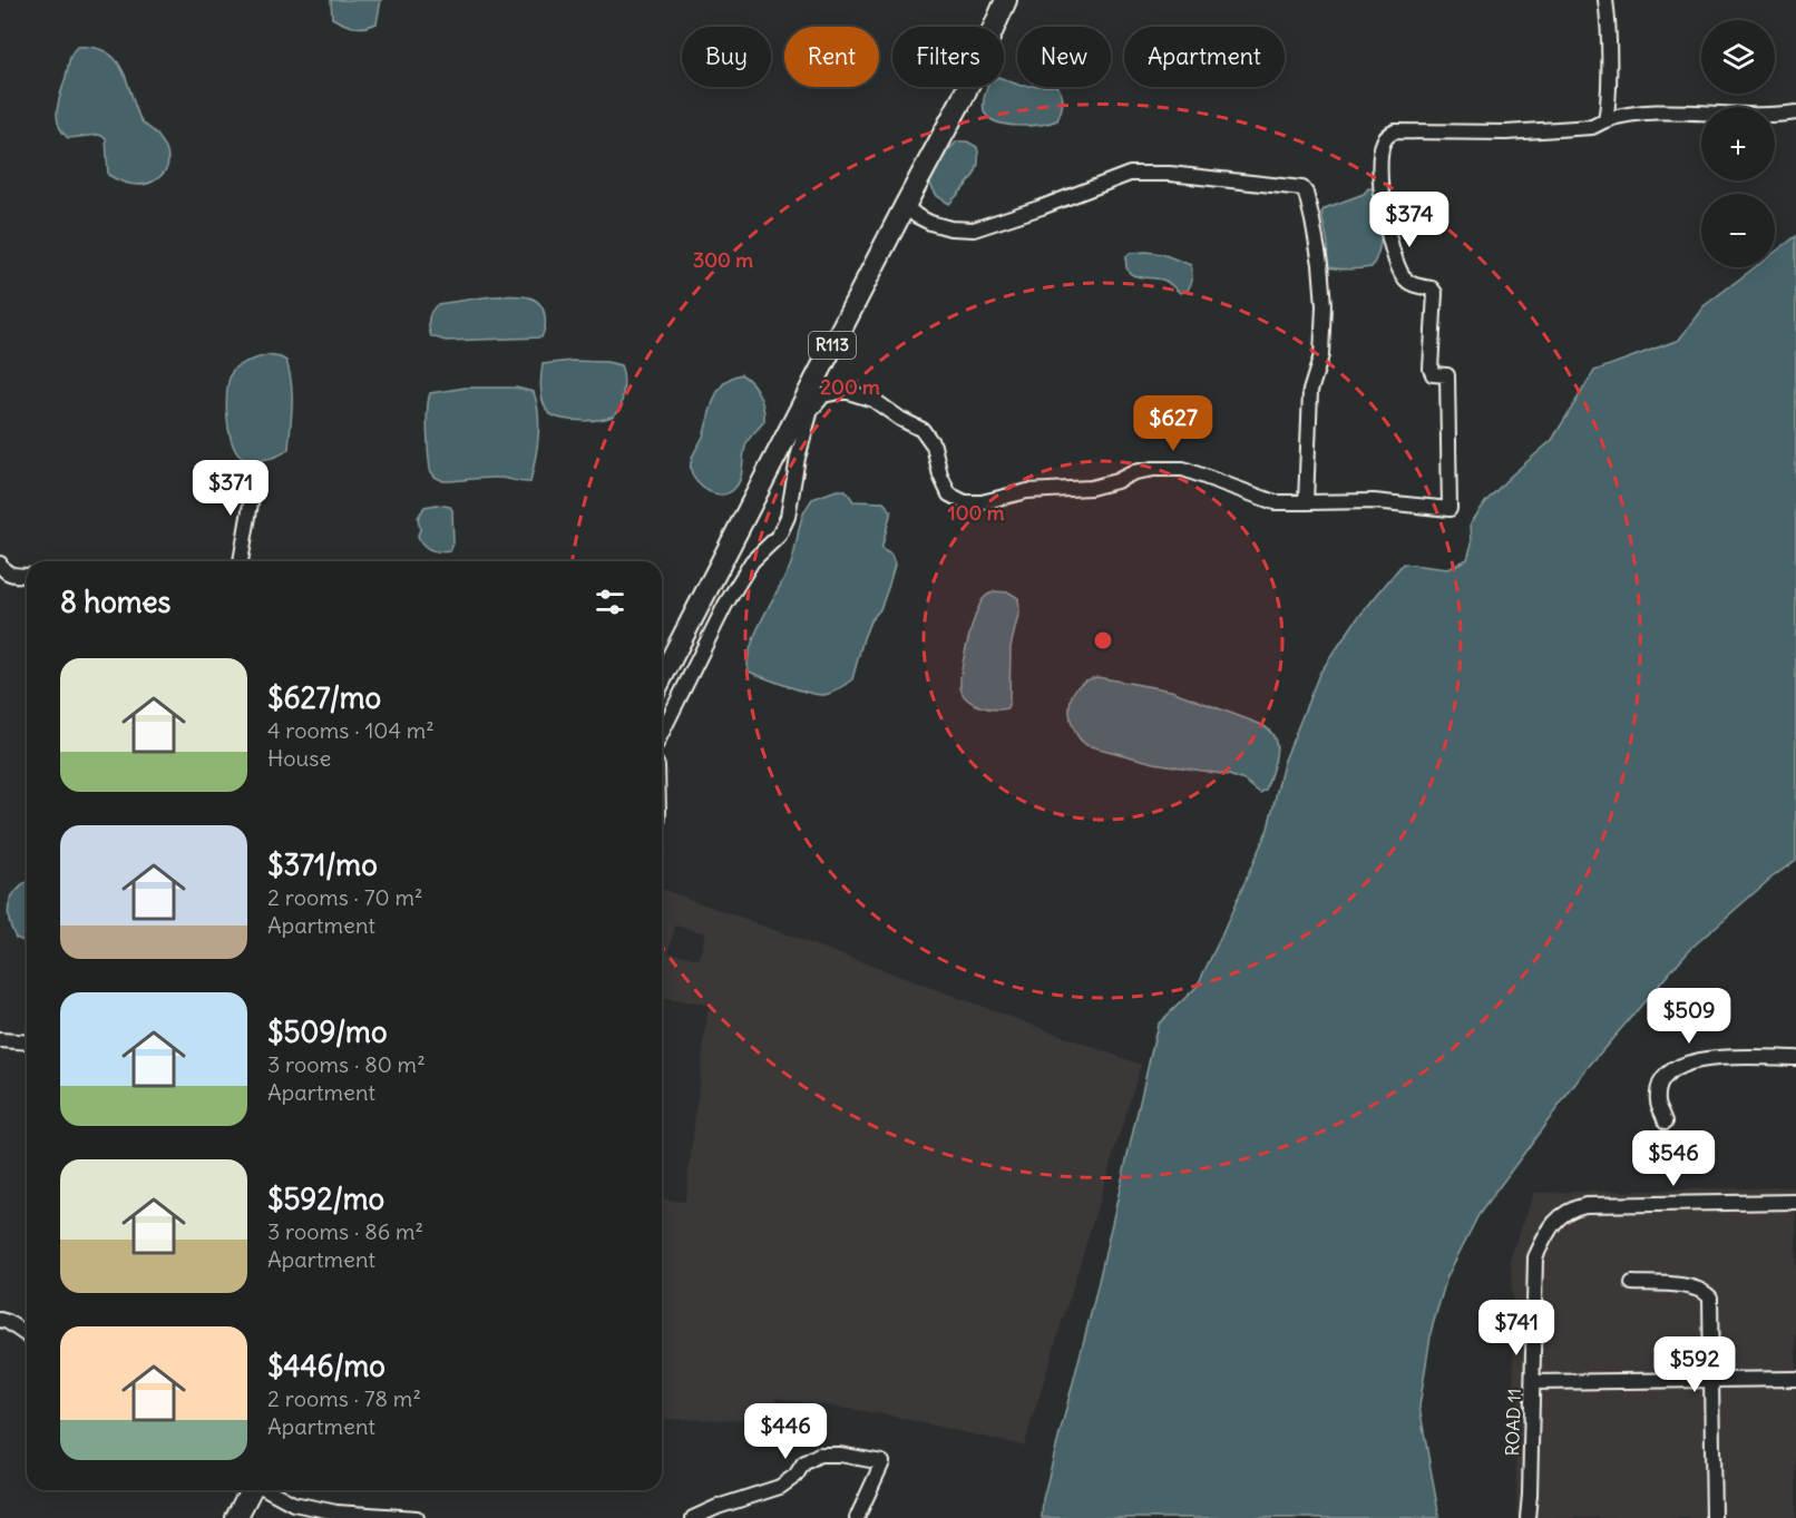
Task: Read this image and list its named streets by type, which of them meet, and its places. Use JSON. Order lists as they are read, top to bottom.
{
  "streets": {
    "main road": ["R113"],
    "street": ["ROAD 11"]
  },
  "page": {
    "map_buttons": ["+", "−"],
    "chip": [
      "Buy",
      "Rent",
      "Filters",
      "New",
      "Apartment"
    ],
    "price": [
      "$374",
      "$627",
      "$371",
      "$509",
      "$546",
      "$741",
      "$592",
      "$446"
    ],
    "heading": "8 homes",
    "list": [
      {
        "name": "$627/mo",
        "note": "4 rooms · 104 m² · House"
      },
      {
        "name": "$371/mo",
        "note": "2 rooms · 70 m² · Apartment"
      },
      {
        "name": "$509/mo",
        "note": "3 rooms · 80 m² · Apartment"
      },
      {
        "name": "$592/mo",
        "note": "3 rooms · 86 m² · Apartment"
      },
      {
        "name": "$446/mo",
        "note": "2 rooms · 78 m² · Apartment"
      }
    ]
  },
  "rings": ["300 m", "200 m", "100 m"]
}
